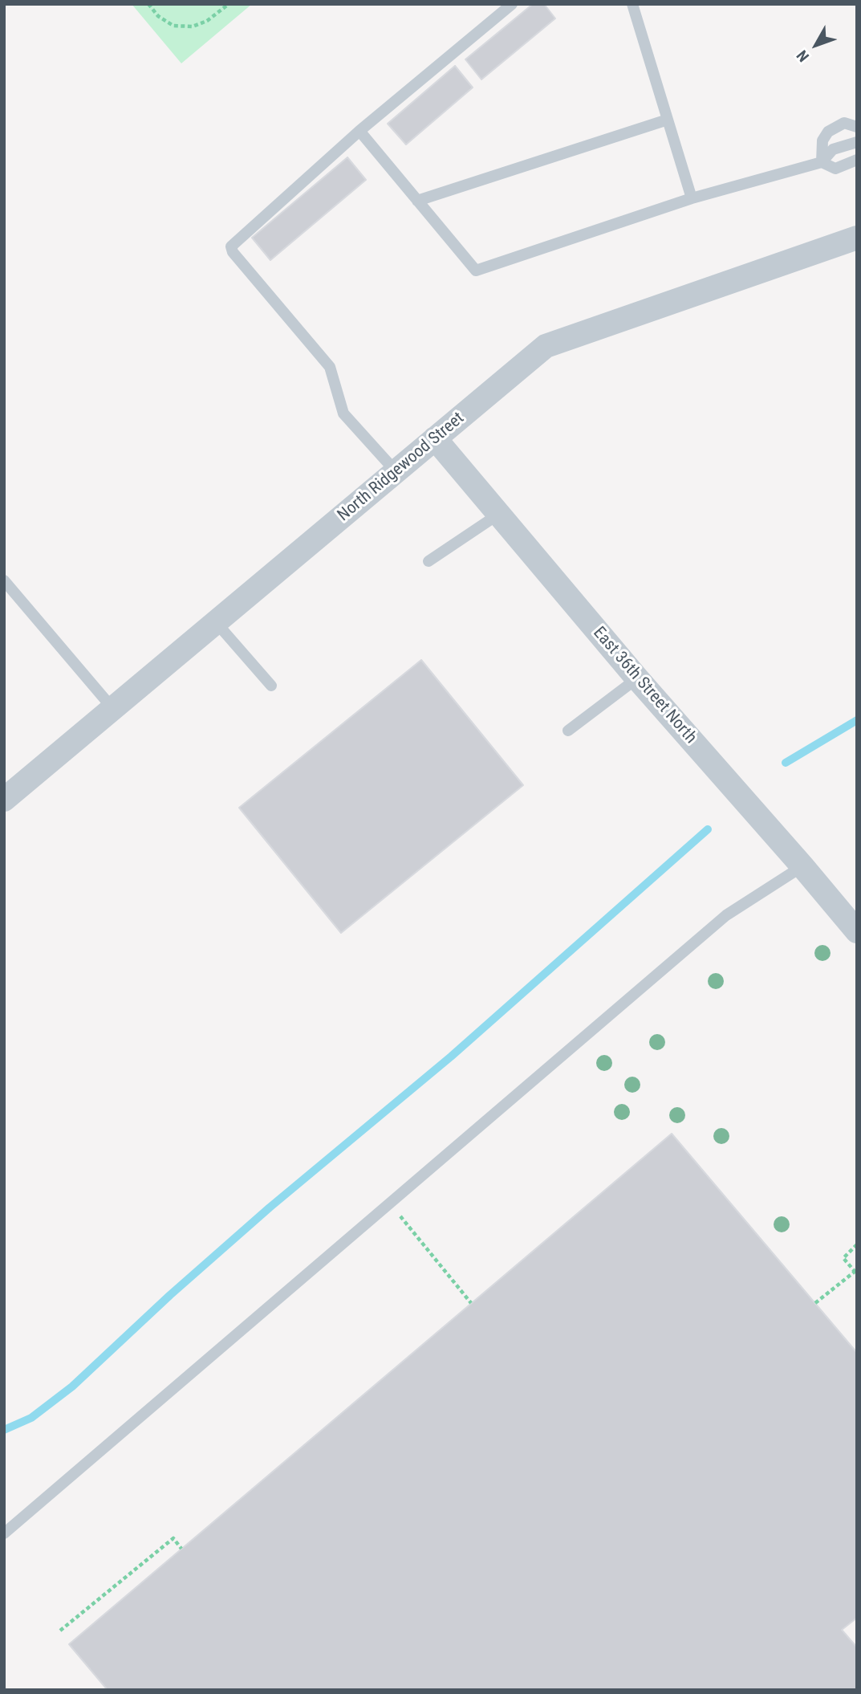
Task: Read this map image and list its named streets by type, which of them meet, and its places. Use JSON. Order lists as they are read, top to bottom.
{
  "streets": {
    "street": ["North Ridgewood Street", "East 36th Street North"]
  },
  "crossings": [
    ["North Ridgewood Street", "East 36th Street North"]
  ],
  "north": "bottom left"
}
